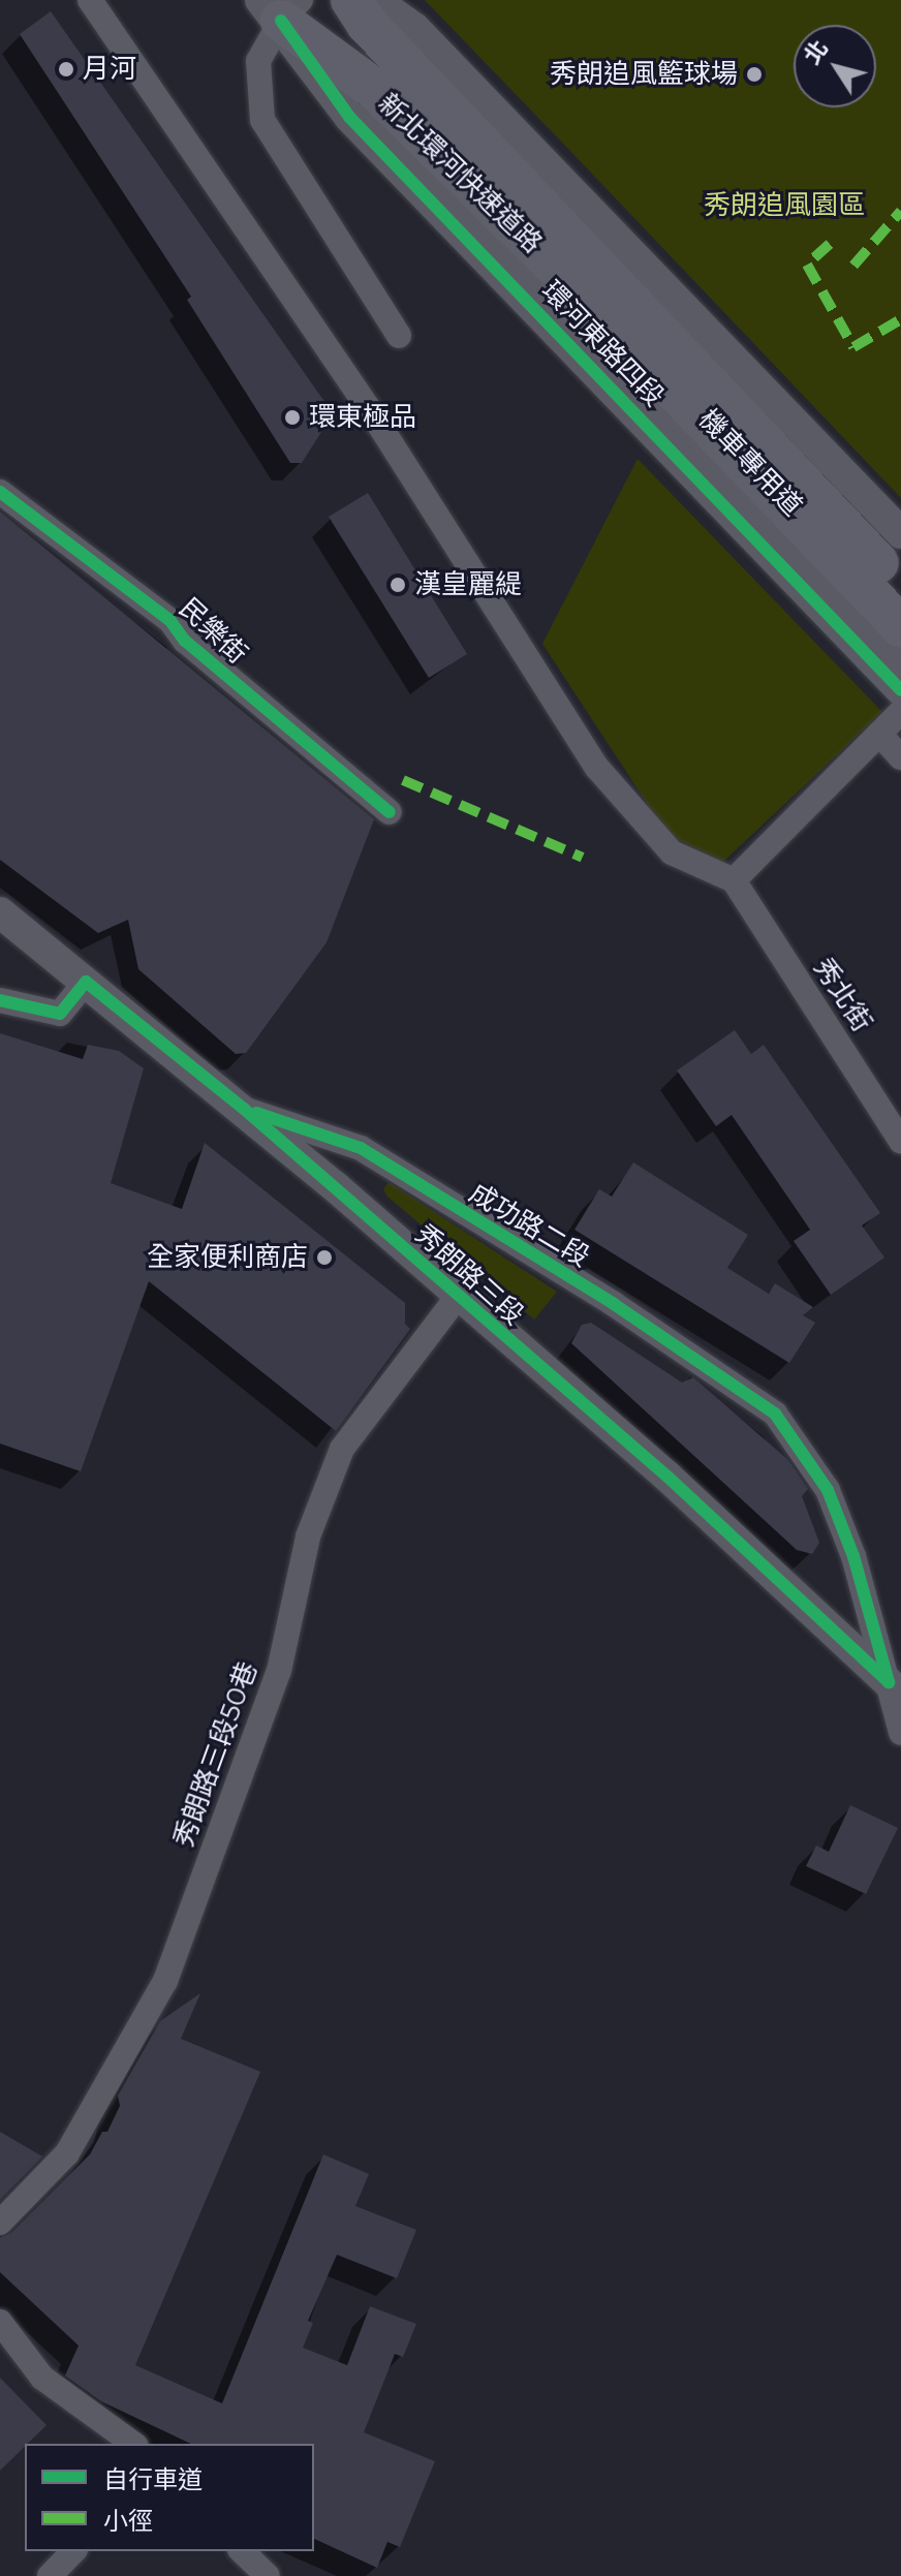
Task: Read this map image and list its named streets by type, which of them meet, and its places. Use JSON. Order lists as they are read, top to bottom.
{
  "streets": {
    "highway": ["新北環河快速道路"],
    "street": [
      "環河東路四段",
      "機車專用道",
      "民樂街",
      "秀北街",
      "成功路二段",
      "秀朗路三段",
      "秀朗路三段50巷"
    ]
  },
  "crossings": [
    ["新北環河快速道路", "環河東路四段"],
    ["新北環河快速道路", "機車專用道"],
    ["環河東路四段", "機車專用道"],
    ["成功路二段", "秀朗路三段"],
    ["秀朗路三段", "秀朗路三段50巷"]
  ],
  "parks": ["秀朗追風園區"],
  "places": [
    "月河",
    "秀朗追風籃球場",
    "環東極品",
    "漢皇麗緹",
    "全家便利商店"
  ],
  "legend": ["自行車道", "小徑"],
  "north": "top left"
}
